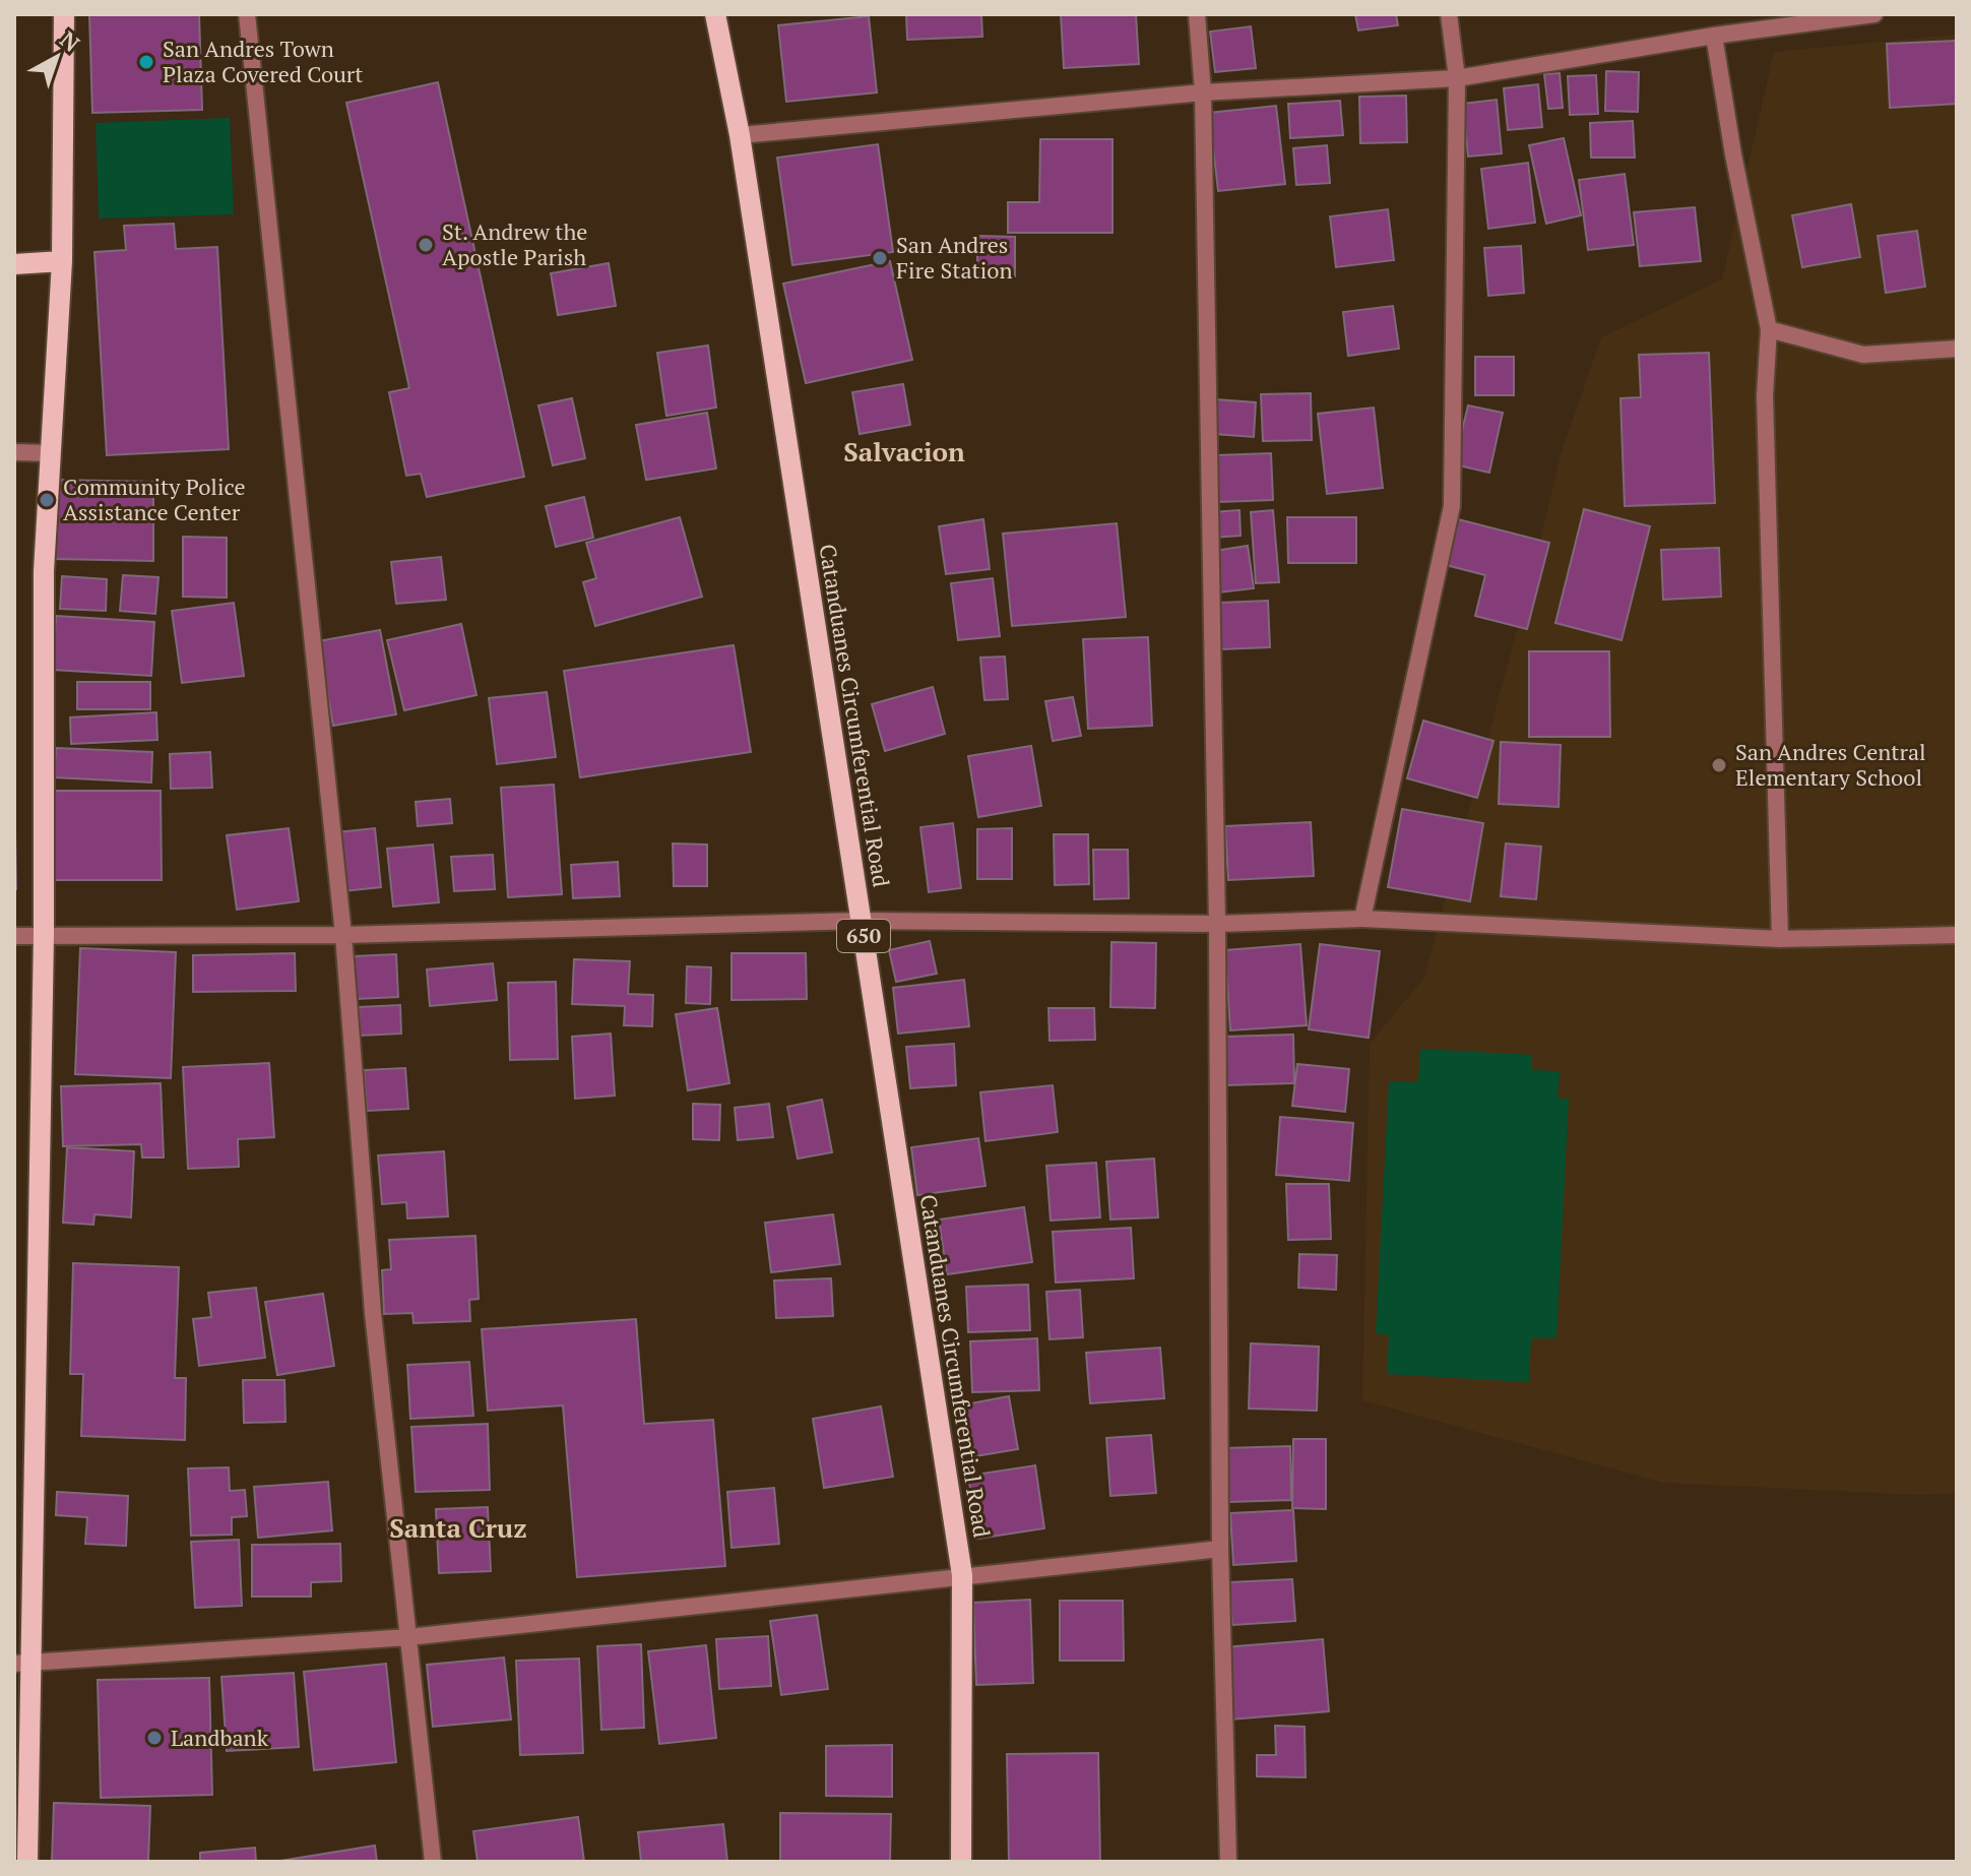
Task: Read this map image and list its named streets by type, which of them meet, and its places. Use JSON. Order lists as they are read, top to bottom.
{
  "streets": {
    "main road": ["Catanduanes Circumferential Road", "650"]
  },
  "districts": ["Salvacion", "Santa Cruz"],
  "places": [
    "San Andres Town Plaza Covered Court",
    "St. Andrew the Apostle Parish",
    "San Andres Fire Station",
    "Community Police Assistance Center",
    "San Andres Central Elementary School",
    "Landbank"
  ],
  "north": "top right"
}
